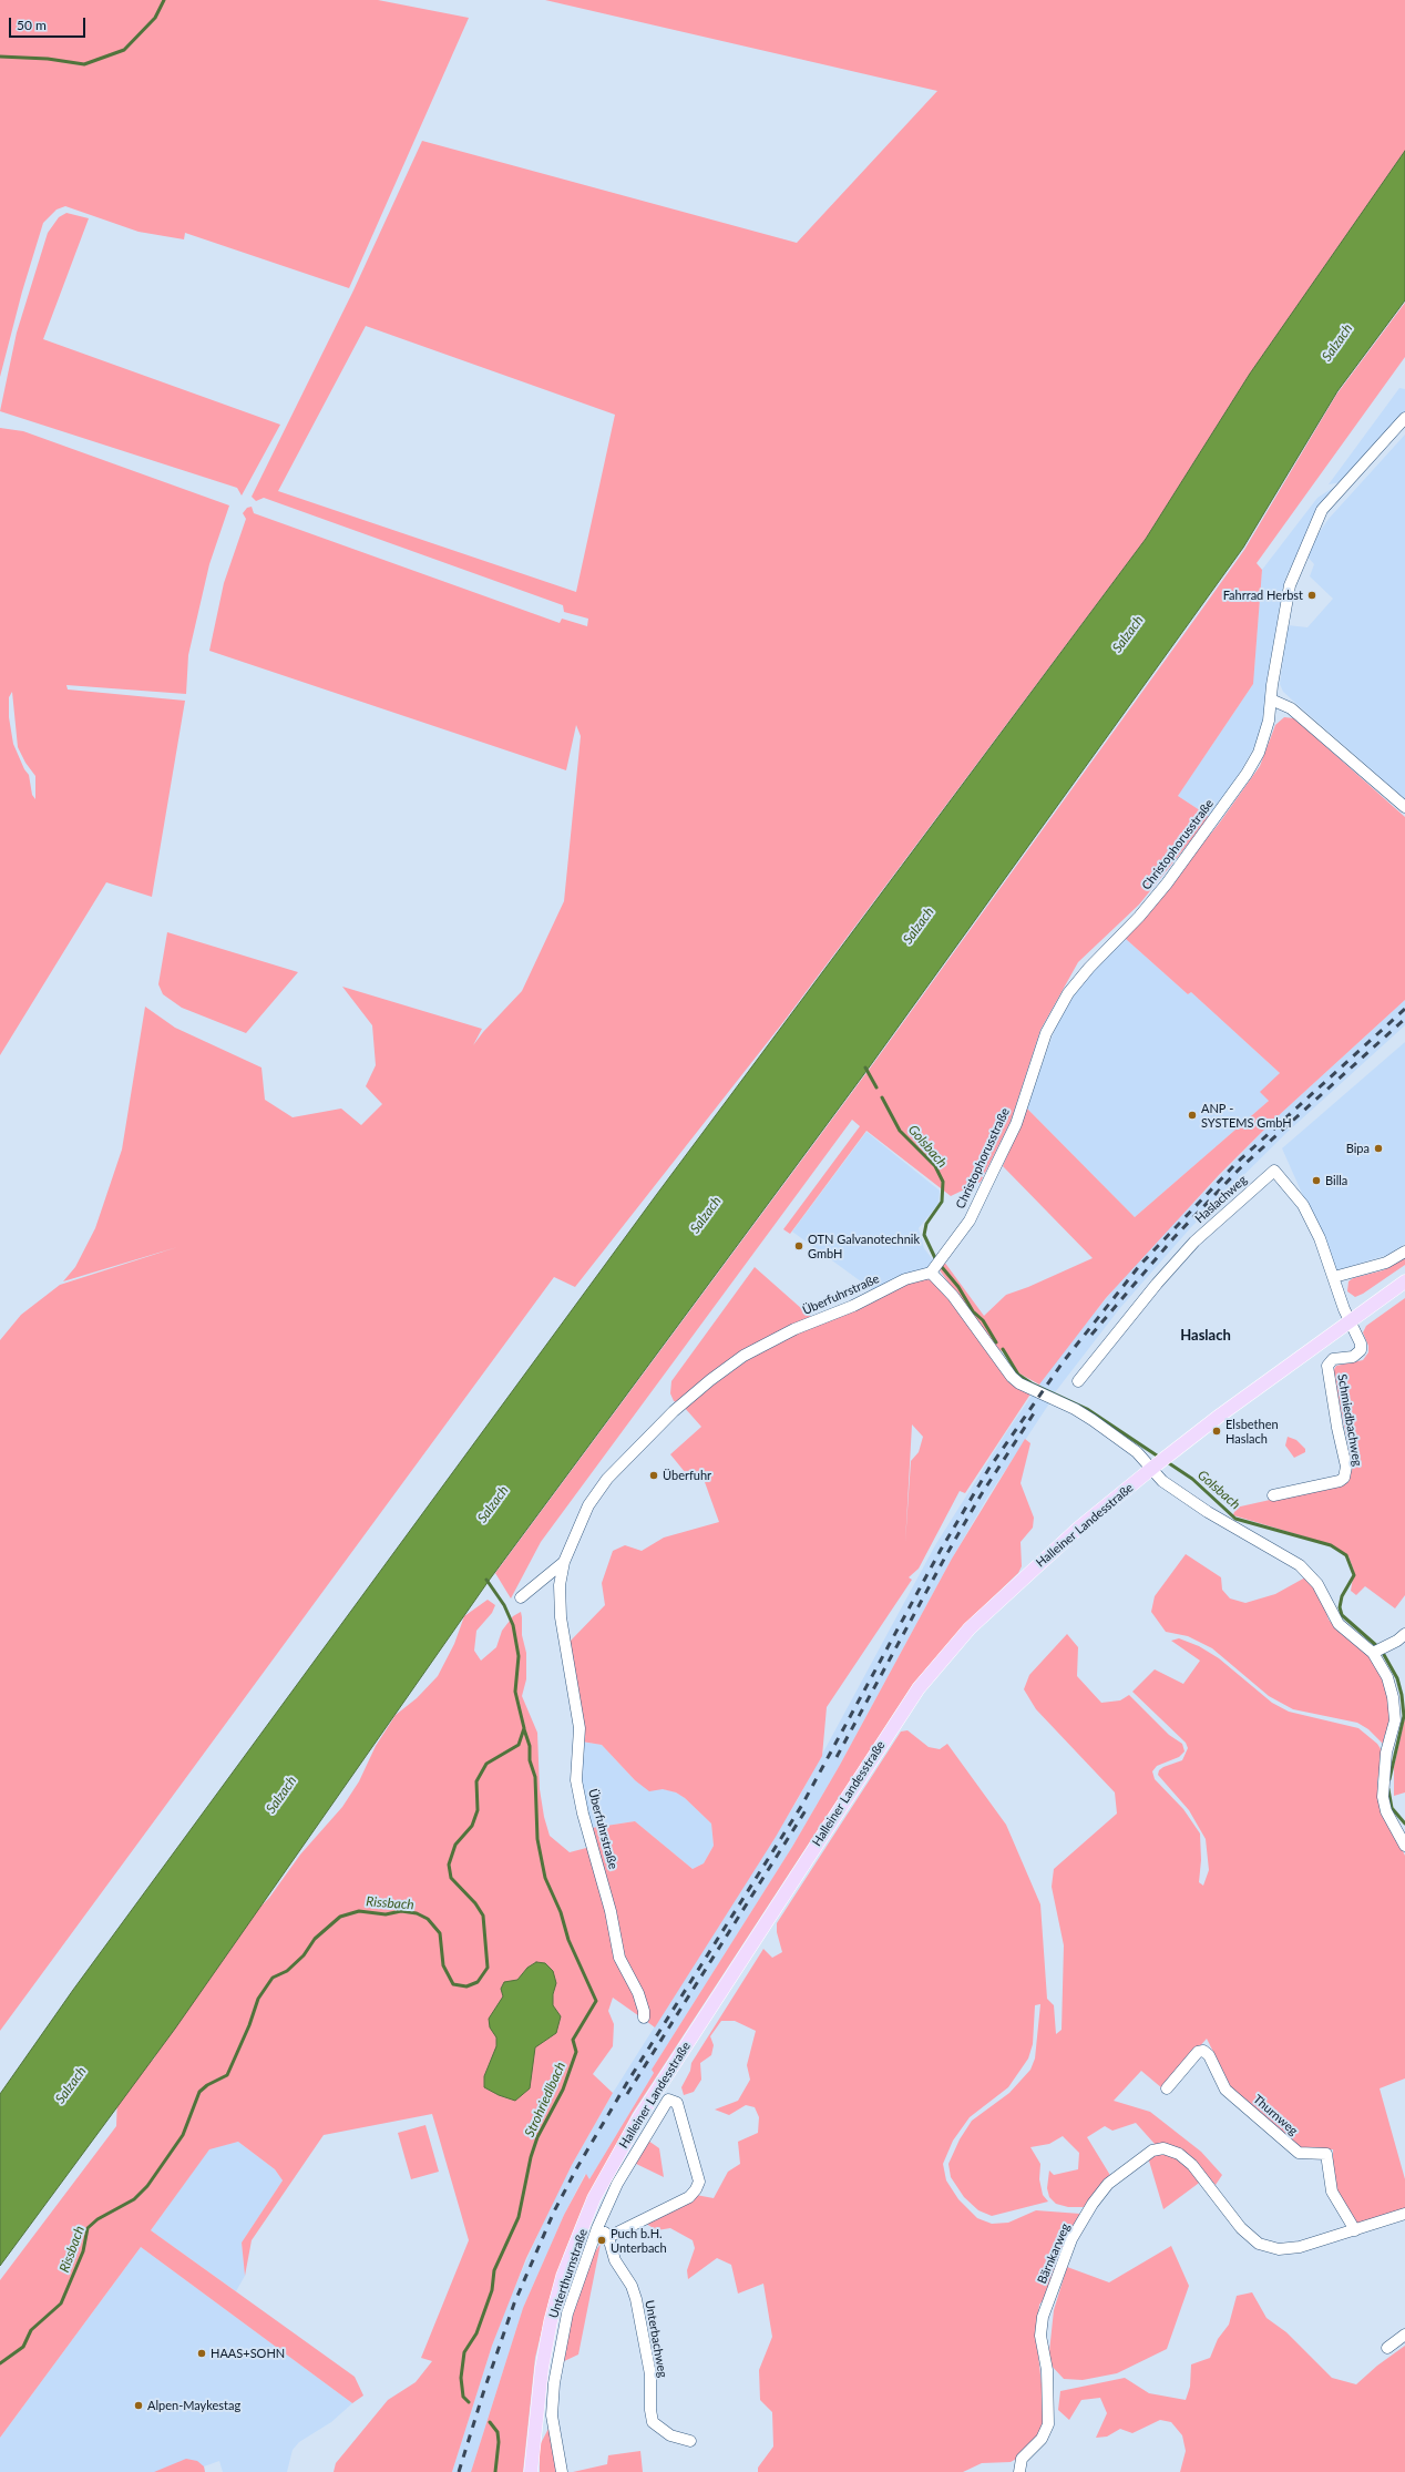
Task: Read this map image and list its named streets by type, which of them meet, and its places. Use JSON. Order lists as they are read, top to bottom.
{
  "streets": {
    "main road": ["Halleiner Landesstraße"],
    "street": [
      "Christophorusstraße",
      "Haslachweg",
      "Überfuhrstraße",
      "Schmiedbachweg",
      "Thurnweg",
      "Bärnkarweg",
      "Unterthurnstraße",
      "Unterbachweg"
    ]
  },
  "crossings": [
    ["Christophorusstraße", "Überfuhrstraße"],
    ["Haslachweg", "Schmiedbachweg"],
    ["Haslachweg", "Halleiner Landesstraße"],
    ["Schmiedbachweg", "Halleiner Landesstraße"],
    ["Thurnweg", "Bärnkarweg"],
    ["Unterthurnstraße", "Unterbachweg"]
  ],
  "districts": ["Haslach"],
  "water": [
    "Salzach",
    "Golsbach",
    "Rissbach",
    "Strohriedlbach"
  ],
  "places": [
    "Fahrrad Herbst",
    "ANP - SYSTEMS GmbH",
    "Bipa",
    "Billa",
    "OTN Galvanotechnik GmbH",
    "Elsbethen Haslach",
    "Überfuhr",
    "Puch b.H. Unterbach",
    "HAAS+SOHN",
    "Alpen-Maykestag"
  ],
  "scale_bar": "50 m"
}
